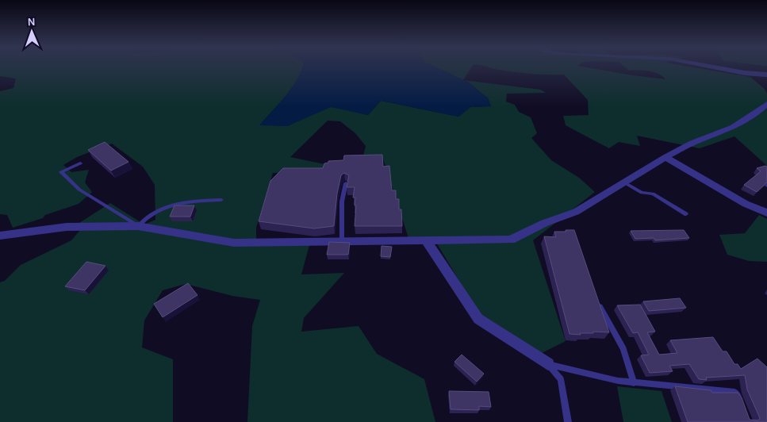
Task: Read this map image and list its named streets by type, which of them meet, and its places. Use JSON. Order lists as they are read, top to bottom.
{
  "north": "top"
}
